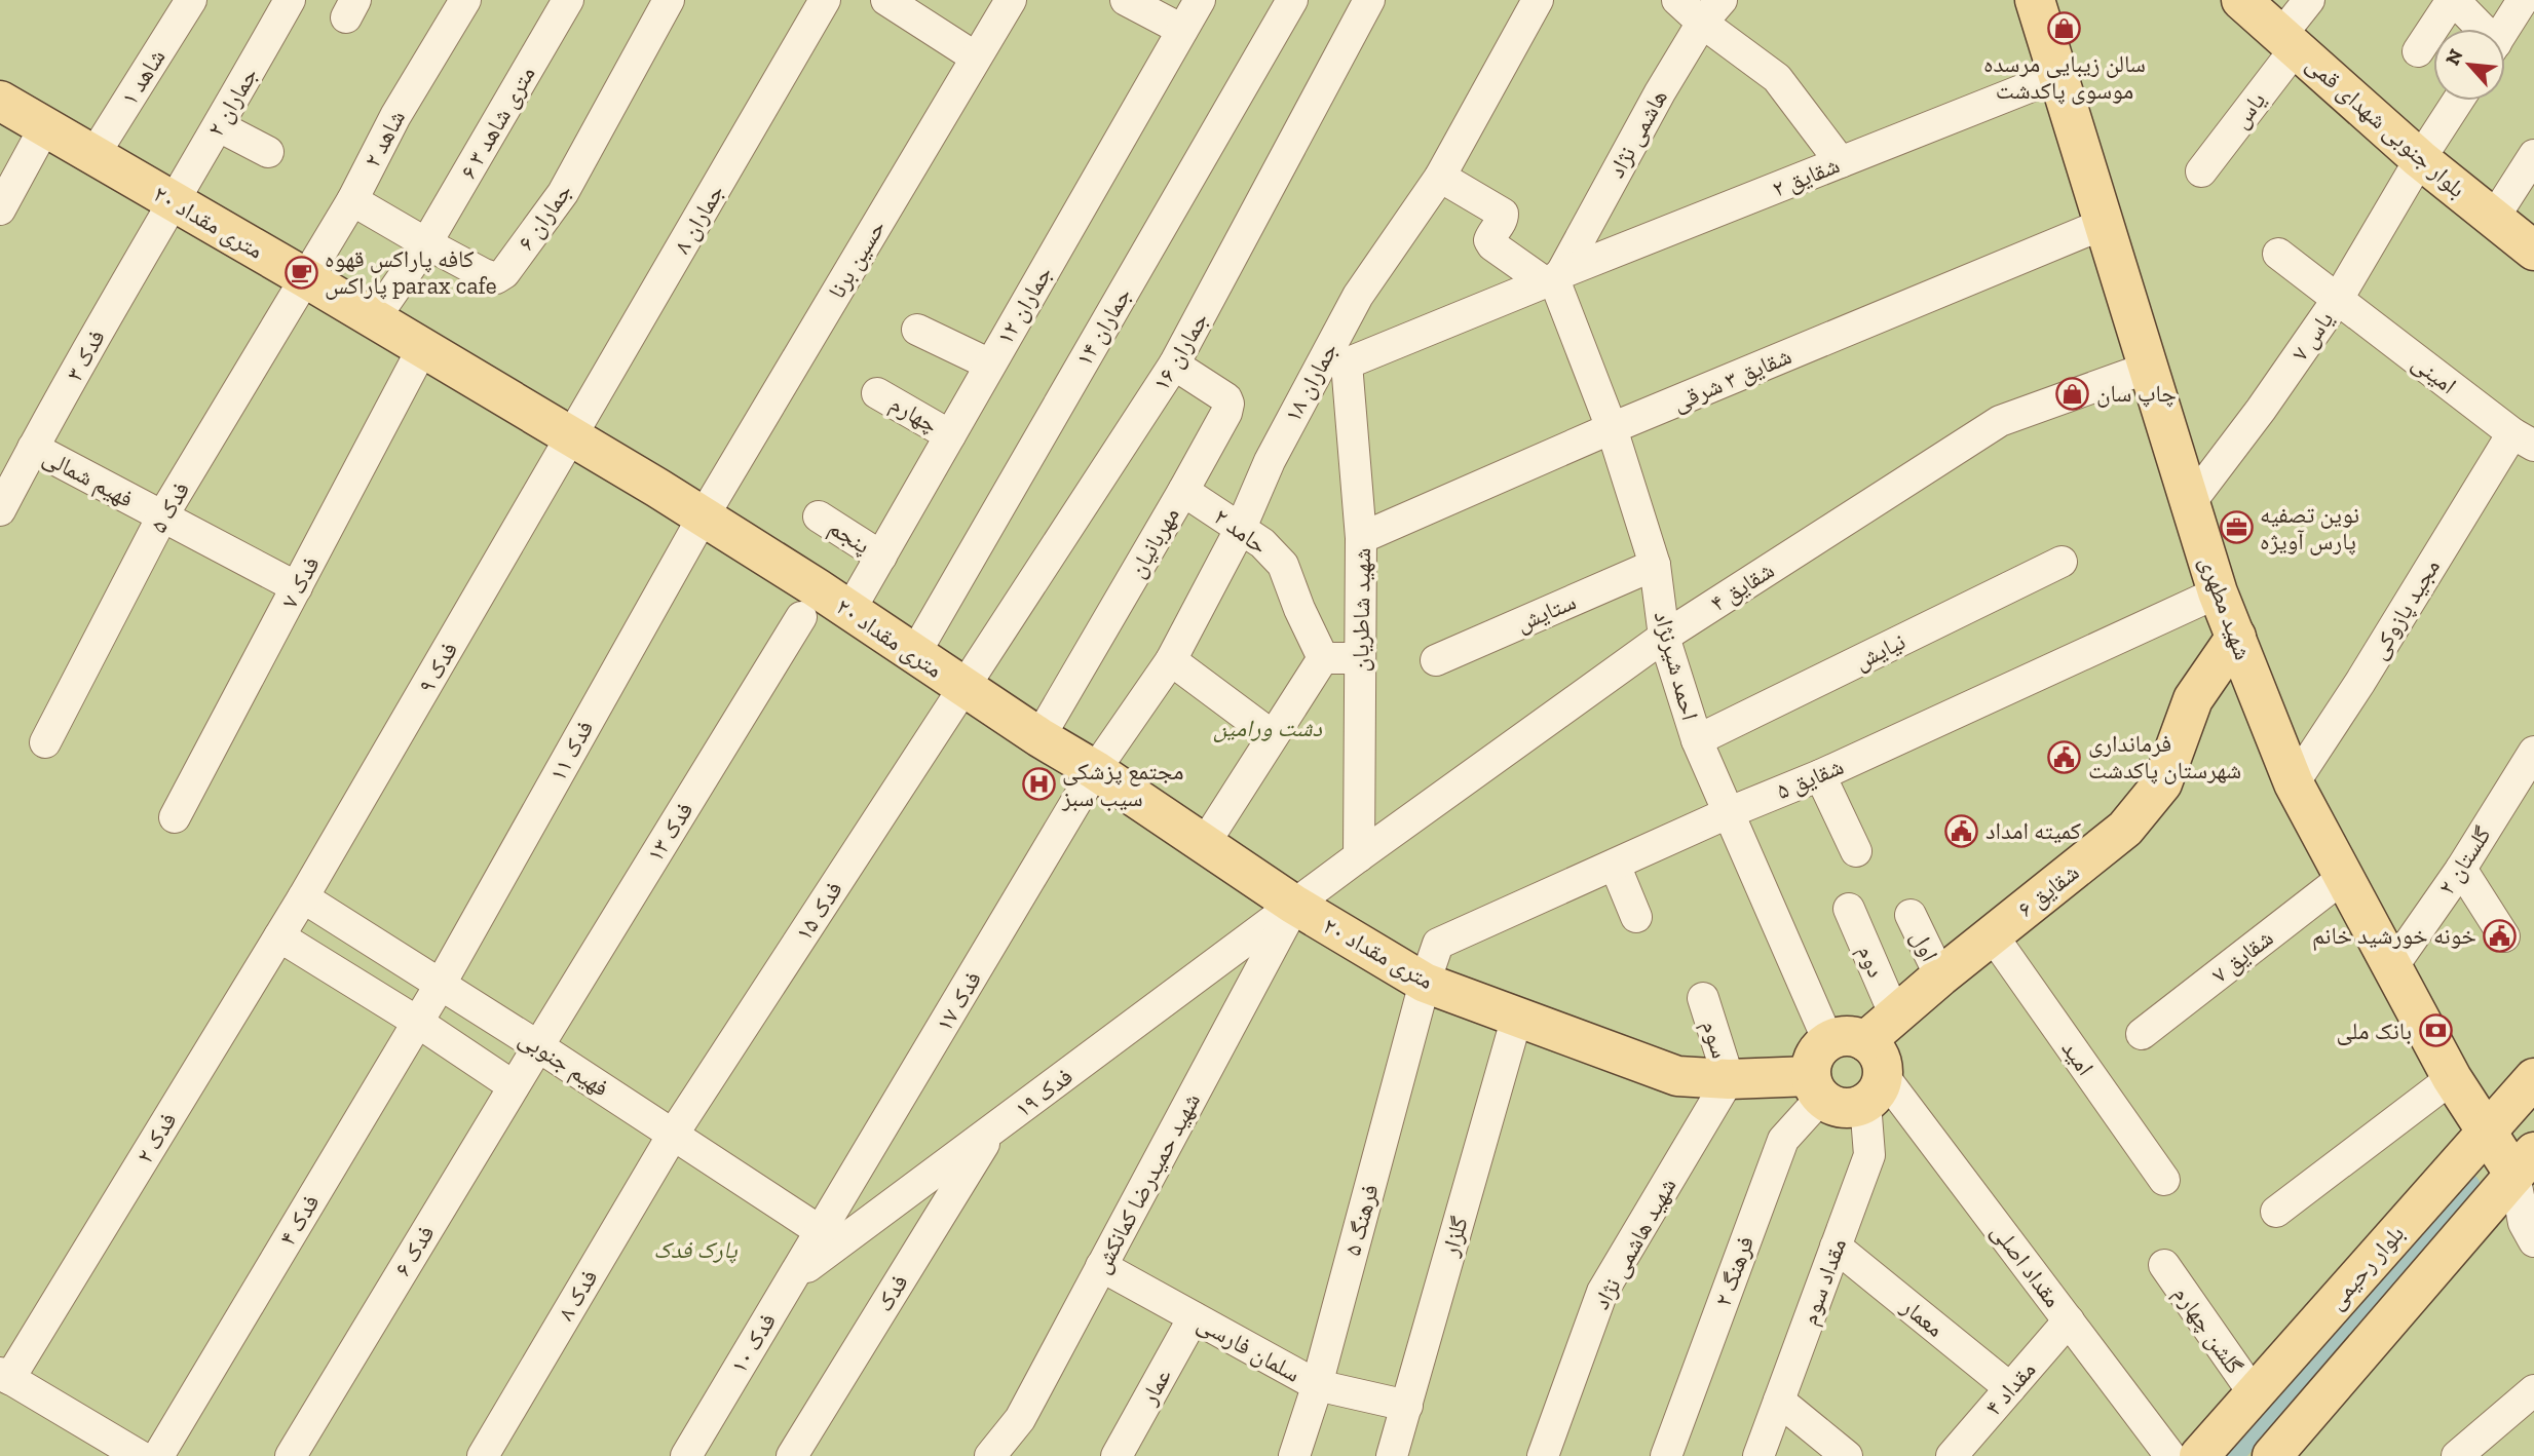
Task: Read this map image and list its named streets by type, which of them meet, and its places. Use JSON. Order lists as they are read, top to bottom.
{
  "streets": {
    "main road": [
      "بلوار جنوبی شهدای قمی",
      "۲۰ متری مقداد",
      "شهید مطهری",
      "شقایق ۶",
      "بلوار رحیمی"
    ],
    "street": [
      "شاهد ۱",
      "جماران ۲",
      "یاس",
      "۶ متری شاهد ۳",
      "هاشمی نژاد",
      "شاهد ۲",
      "شقایق ۲",
      "جماران ۶",
      "جماران ۸",
      "حسین برنا",
      "جماران ۱۲",
      "جماران ۱۴",
      "یاس ۷",
      "جماران ۱۶",
      "فدک ۳",
      "امینی",
      "شقایق ۳ شرقی",
      "جماران ۱۸",
      "چهارم",
      "فهیم شمالی",
      "فدک ۵",
      "حامد ۲",
      "پنجم",
      "مهربانیان",
      "فدک ۷",
      "شقایق ۴",
      "مجید پازوکی",
      "شهید شاطریان",
      "ستایش",
      "نیایش",
      "احمد شیرنژاد",
      "فدک ۹",
      "فدک ۱۱",
      "شقایق ۵",
      "فدک ۱۳",
      "گلستان ۲",
      "فدک ۱۵",
      "اول",
      "شقایق ۷",
      "دوم",
      "فدک ۱۷",
      "سوم",
      "امید",
      "فهیم جنوبی",
      "فدک ۱۹",
      "فدک ۲",
      "شهید حمیدرضا کمانکش",
      "فدک ۴",
      "فرهنگ ۵",
      "گلزار",
      "شهید هاشمی نژاد",
      "فدک ۶",
      "مقداد اصلی",
      "فرهنگ ۲",
      "مقداد سوم",
      "فدک",
      "فدک ۸",
      "معمار",
      "گلشن چهارم",
      "فدک ۱۰",
      "سلمان فارسی",
      "عمار",
      "مقداد ۴"
    ]
  },
  "crossings": [
    ["شاهد ۱", "۲۰ متری مقداد"],
    ["جماران ۲", "۲۰ متری مقداد"],
    ["جماران ۲", "فدک ۳"],
    ["یاس", "بلوار جنوبی شهدای قمی"],
    ["۶ متری شاهد ۳", "جماران ۶"],
    ["بلوار جنوبی شهدای قمی", "یاس ۷"],
    ["هاشمی نژاد", "شقایق ۲"],
    ["هاشمی نژاد", "احمد شیرنژاد"],
    ["شاهد ۲", "۲۰ متری مقداد"],
    ["شاهد ۲", "فدک ۵"],
    ["شقایق ۲", "جماران ۱۸"],
    ["شقایق ۲", "شهید مطهری"],
    ["شقایق ۲", "شهید شاطریان"],
    ["شقایق ۲", "احمد شیرنژاد"],
    ["جماران ۸", "۲۰ متری مقداد"],
    ["جماران ۸", "فدک ۹"],
    ["۲۰ متری مقداد", "حسین برنا"],
    ["۲۰ متری مقداد", "جماران ۱۲"],
    ["۲۰ متری مقداد", "جماران ۱۴"],
    ["۲۰ متری مقداد", "جماران ۱۶"],
    ["۲۰ متری مقداد", "فدک ۳"],
    ["۲۰ متری مقداد", "جماران ۱۸"],
    ["۲۰ متری مقداد", "فدک ۵"],
    ["۲۰ متری مقداد", "مهربانیان"],
    ["۲۰ متری مقداد", "فدک ۷"],
    ["۲۰ متری مقداد", "شقایق ۴"],
    ["۲۰ متری مقداد", "احمد شیرنژاد"],
    ["۲۰ متری مقداد", "فدک ۹"],
    ["۲۰ متری مقداد", "فدک ۱۱"],
    ["۲۰ متری مقداد", "شقایق ۵"],
    ["۲۰ متری مقداد", "شقایق ۶"],
    ["۲۰ متری مقداد", "فدک ۱۵"],
    ["۲۰ متری مقداد", "فدک ۱۷"],
    ["۲۰ متری مقداد", "سوم"],
    ["۲۰ متری مقداد", "فدک ۱۹"],
    ["۲۰ متری مقداد", "شهید حمیدرضا کمانکش"],
    ["۲۰ متری مقداد", "فرهنگ ۵"],
    ["۲۰ متری مقداد", "گلزار"],
    ["۲۰ متری مقداد", "شهید هاشمی نژاد"],
    ["۲۰ متری مقداد", "مقداد اصلی"],
    ["۲۰ متری مقداد", "فرهنگ ۲"],
    ["۲۰ متری مقداد", "مقداد سوم"],
    ["حسین برنا", "فدک ۱۱"],
    ["جماران ۱۲", "چهارم"],
    ["جماران ۱۲", "پنجم"],
    ["یاس ۷", "امینی"],
    ["یاس ۷", "شهید مطهری"],
    ["جماران ۱۶", "مهربانیان"],
    ["جماران ۱۶", "فدک ۱۵"],
    ["فدک ۳", "فهیم شمالی"],
    ["امینی", "مجید پازوکی"],
    ["شقایق ۳ شرقی", "شهید مطهری"],
    ["شقایق ۳ شرقی", "شهید شاطریان"],
    ["شقایق ۳ شرقی", "احمد شیرنژاد"],
    ["جماران ۱۸", "حامد ۲"],
    ["جماران ۱۸", "شهید شاطریان"],
    ["جماران ۱۸", "فدک ۱۷"],
    ["فهیم شمالی", "فدک ۵"],
    ["فهیم شمالی", "فدک ۷"],
    ["حامد ۲", "مهربانیان"],
    ["شقایق ۴", "شهید مطهری"],
    ["شقایق ۴", "شهید شاطریان"],
    ["شقایق ۴", "احمد شیرنژاد"],
    ["شقایق ۴", "فدک ۱۹"],
    ["شقایق ۴", "شهید حمیدرضا کمانکش"],
    ["شهید مطهری", "مجید پازوکی"],
    ["شهید مطهری", "شقایق ۵"],
    ["شهید مطهری", "گلستان ۲"],
    ["شهید مطهری", "شقایق ۶"],
    ["شهید مطهری", "شقایق ۷"],
    ["شهید مطهری", "بلوار رحیمی"],
    ["ستایش", "احمد شیرنژاد"],
    ["نیایش", "احمد شیرنژاد"],
    ["احمد شیرنژاد", "شقایق ۵"],
    ["احمد شیرنژاد", "شقایق ۶"],
    ["احمد شیرنژاد", "مقداد اصلی"],
    ["احمد شیرنژاد", "مقداد سوم"],
    ["فدک ۹", "فهیم جنوبی"],
    ["فدک ۹", "فدک ۲"],
    ["فدک ۱۱", "فهیم جنوبی"],
    ["فدک ۱۱", "فدک ۴"],
    ["شقایق ۵", "فرهنگ ۵"],
    ["فدک ۱۳", "فهیم جنوبی"],
    ["فدک ۱۳", "فدک ۶"],
    ["شقایق ۶", "اول"],
    ["شقایق ۶", "دوم"],
    ["شقایق ۶", "امید"],
    ["شقایق ۶", "مقداد اصلی"],
    ["شقایق ۶", "فرهنگ ۲"],
    ["شقایق ۶", "مقداد سوم"],
    ["فدک ۱۵", "فهیم جنوبی"],
    ["فدک ۱۵", "فدک ۸"],
    ["فدک ۱۷", "فهیم جنوبی"],
    ["فدک ۱۷", "فدک ۱۰"],
    ["سوم", "شهید هاشمی نژاد"],
    ["فهیم جنوبی", "فدک ۲"],
    ["فهیم جنوبی", "فدک ۴"],
    ["فهیم جنوبی", "فدک ۶"],
    ["فهیم جنوبی", "فدک ۸"],
    ["فهیم جنوبی", "فدک ۱۰"],
    ["فدک ۱۹", "شهید حمیدرضا کمانکش"],
    ["فدک ۱۹", "فدک"],
    ["فدک ۱۹", "فدک ۱۰"],
    ["شهید حمیدرضا کمانکش", "سلمان فارسی"],
    ["فرهنگ ۵", "سلمان فارسی"],
    ["گلزار", "سلمان فارسی"],
    ["مقداد اصلی", "مقداد سوم"],
    ["مقداد اصلی", "مقداد ۴"],
    ["بلوار رحیمی", "گلشن چهارم"],
    ["مقداد سوم", "معمار"],
    ["معمار", "مقداد ۴"],
    ["سلمان فارسی", "عمار"]
  ],
  "parks": ["دشت ورامین", "پارک فدک"],
  "places": {
    "shop": ["سالن زیبایی مرسده موسوی پاکدشت", "چاپ سان"],
    "cafe": ["کافه پاراکس قهوه پاراکس parax cafe"],
    "office": ["نوین تصفیه پارس آویژه"],
    "public building": ["فرمانداری شهرستان پاکدشت", "کمیته امداد", "خونه خورشید خانم"],
    "hospital": ["مجتمع پزشکی سیب سبز"],
    "bank": ["بانک ملی"]
  },
  "north": "top left"
}
